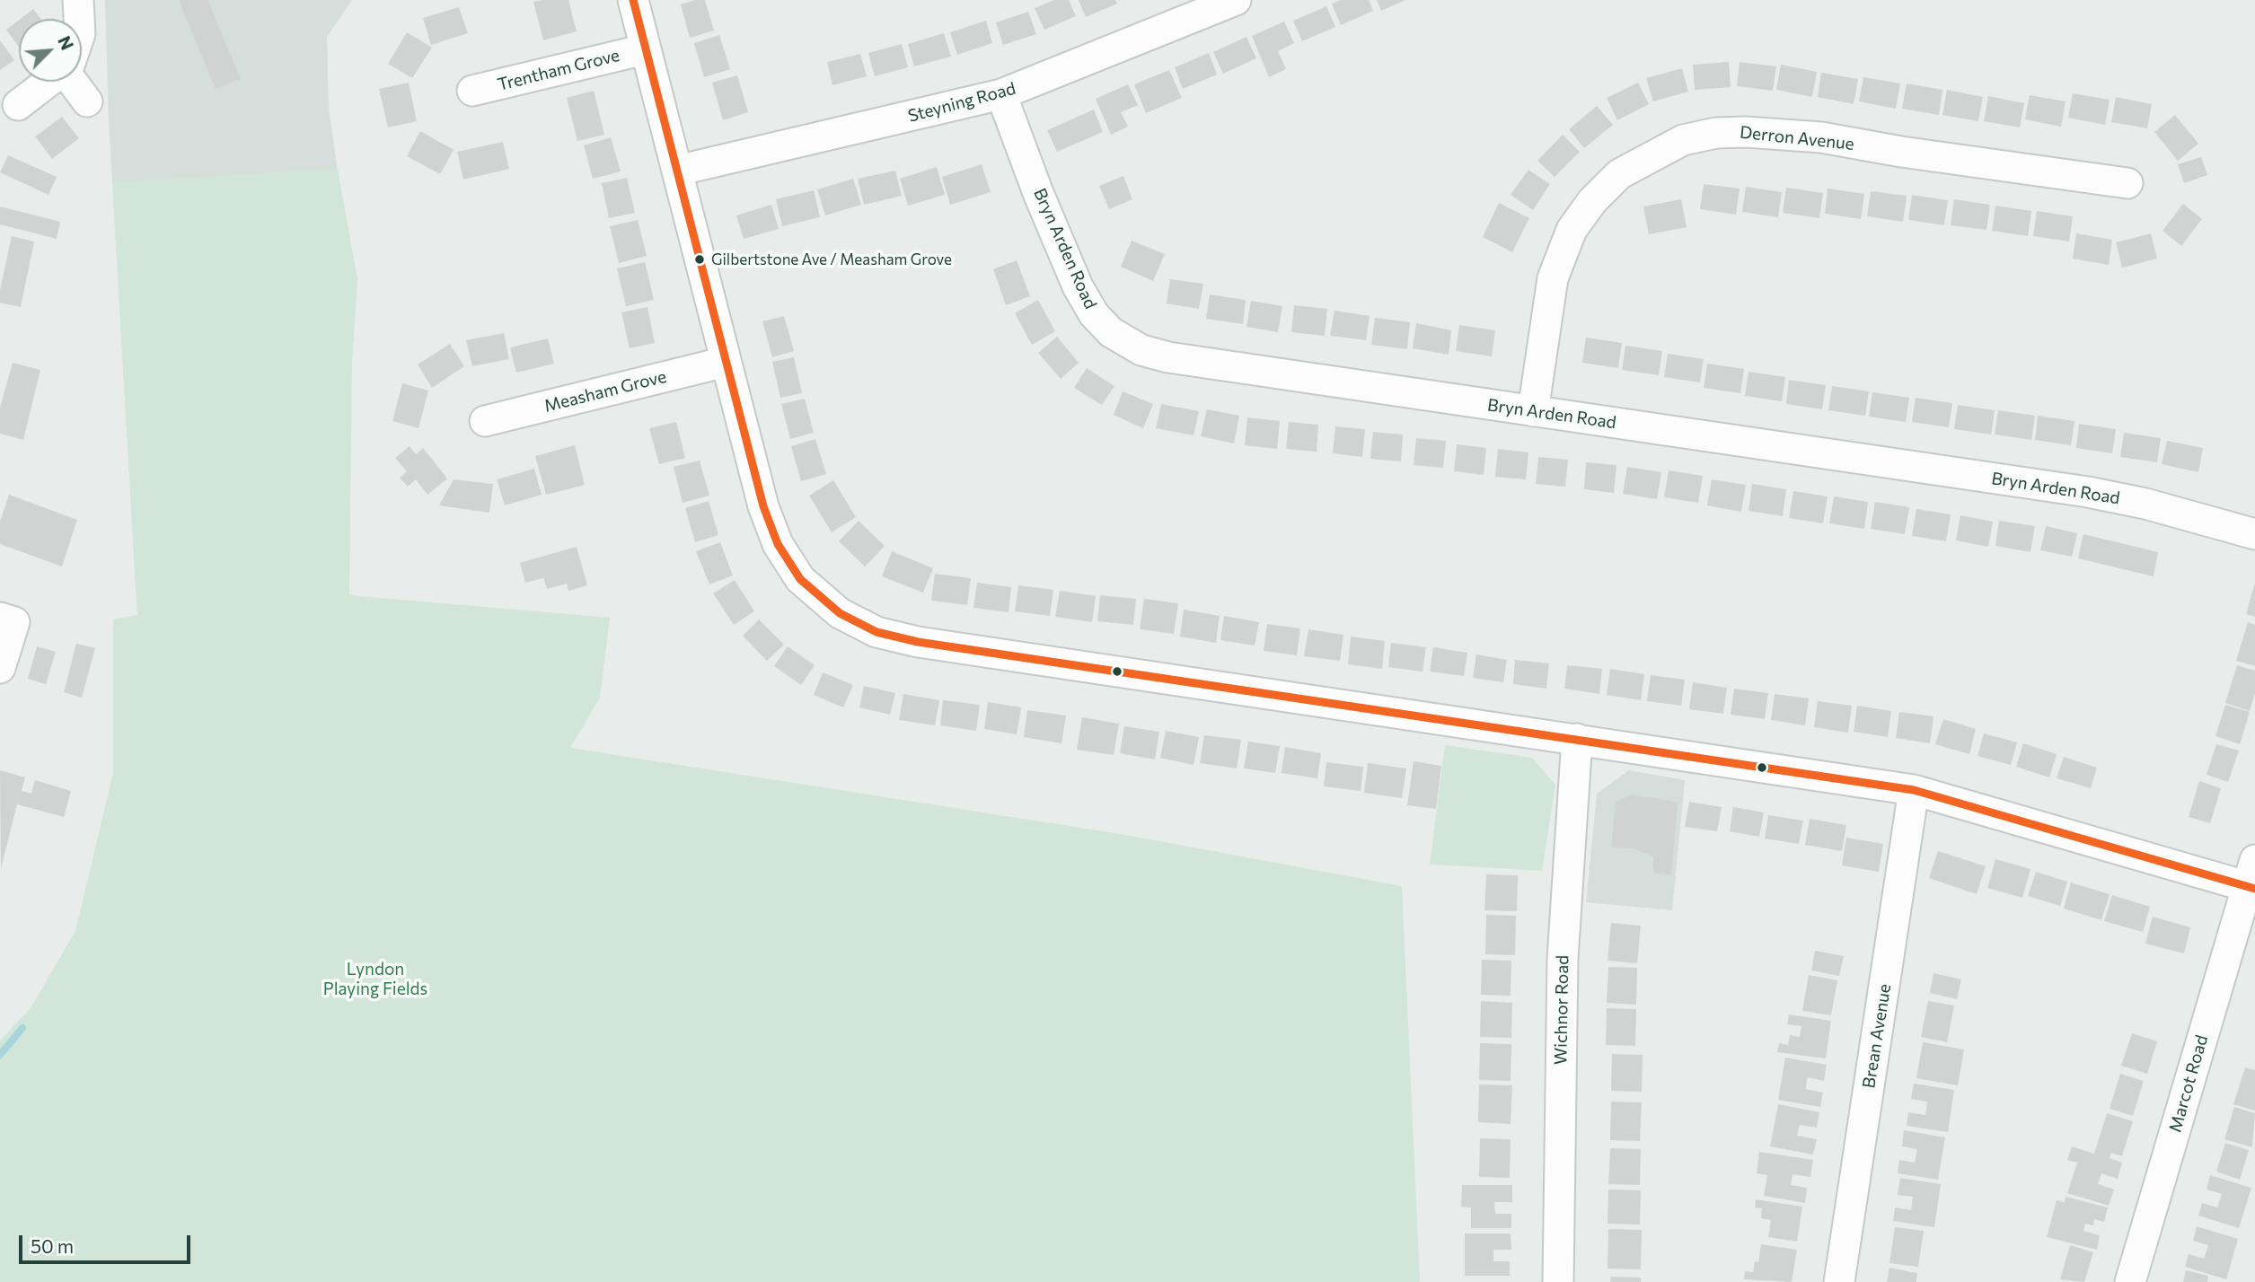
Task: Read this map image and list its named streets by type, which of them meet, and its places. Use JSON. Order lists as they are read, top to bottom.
{
  "streets": {
    "street": [
      "Trentham Grove",
      "Steyning Road",
      "Derron Avenue",
      "Bryn Arden Road",
      "Measham Grove",
      "Wichnor Road",
      "Brean Avenue",
      "Marcot Road"
    ]
  },
  "crossings": [
    ["Steyning Road", "Bryn Arden Road"],
    ["Derron Avenue", "Bryn Arden Road"]
  ],
  "parks": ["Lyndon Playing Fields"],
  "places": ["Gilbertstone Ave / Measham Grove"],
  "scale_bar": "50 m",
  "north": "top right"
}
